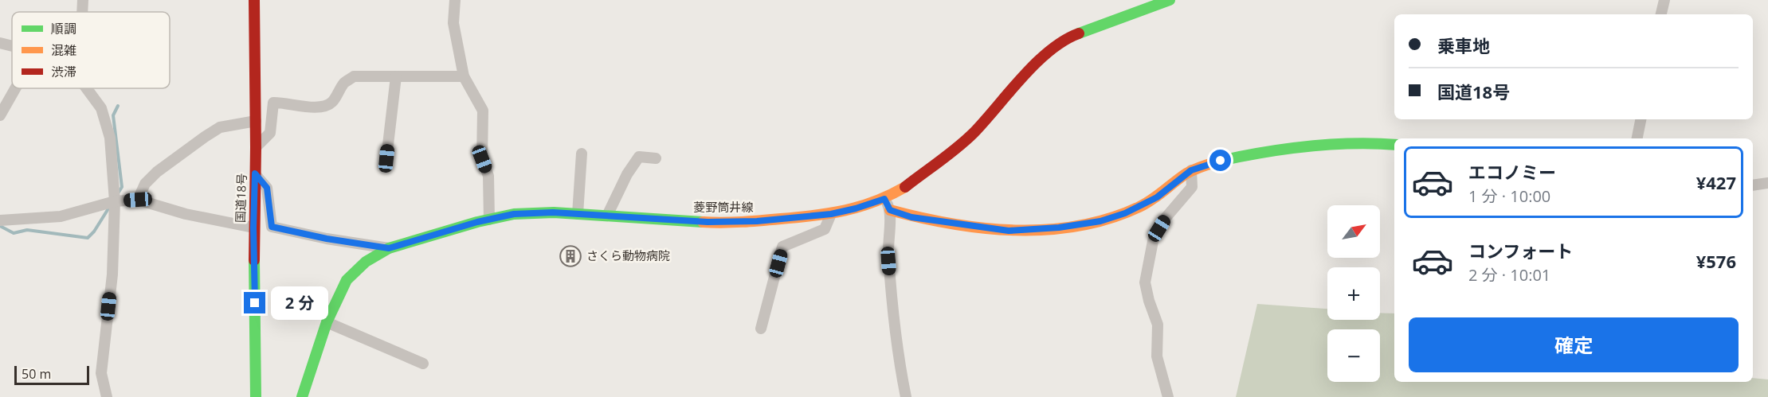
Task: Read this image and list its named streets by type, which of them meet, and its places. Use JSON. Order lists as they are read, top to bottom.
{
  "streets": {
    "main road": ["国道18号", "菱野筒井線"]
  },
  "places": {
    "building": ["さくら動物病院"]
  },
  "legend": ["順調", "混雑", "渋滞"],
  "scale_bar": "50 m",
  "north": "top right",
  "page": {
    "banner": ["乗車地", "国道18号"],
    "list": [
      {
        "name": "エコノミー",
        "note": "1 分 · 10:00",
        "value": "¥427"
      },
      {
        "name": "コンフォート",
        "note": "2 分 · 10:01",
        "value": "¥576"
      }
    ],
    "map_buttons": ["+", "−"],
    "bubble": "2 分",
    "buttons": "確定",
    "scale": "50 m"
  }
}
